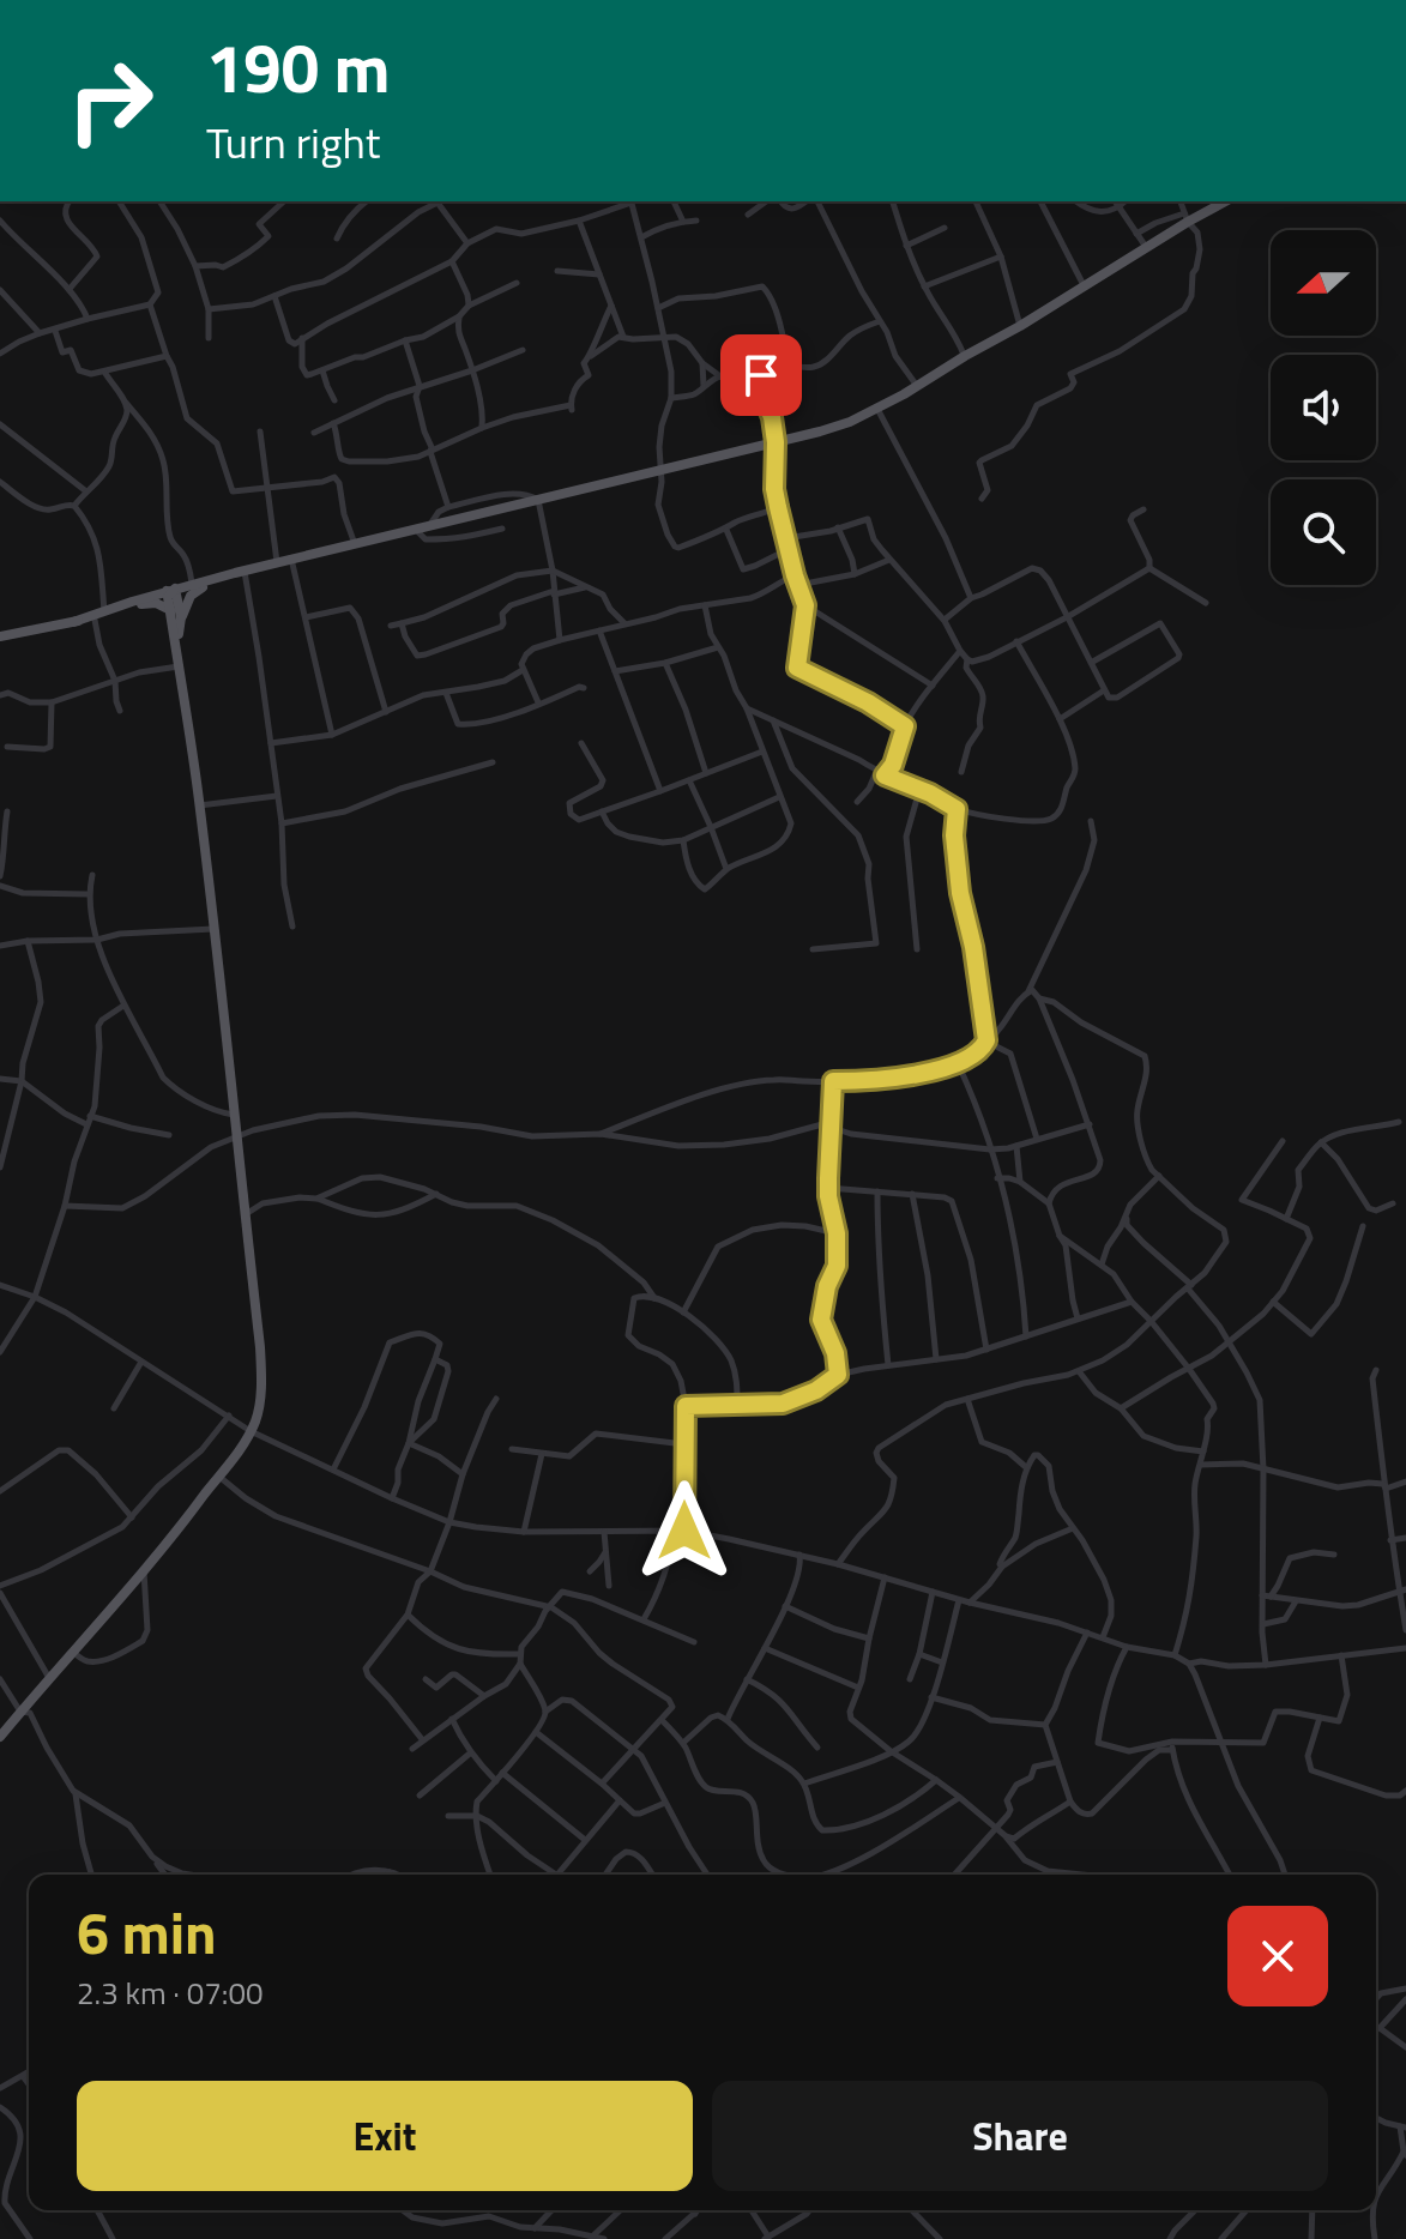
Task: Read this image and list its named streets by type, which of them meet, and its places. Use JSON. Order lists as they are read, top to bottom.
{
  "north": "left",
  "page": {
    "turn": ["190 m", "Turn right"],
    "heading": ["6 min", "2.3 km · 07:00"],
    "buttons": ["Exit", "Share"]
  }
}
